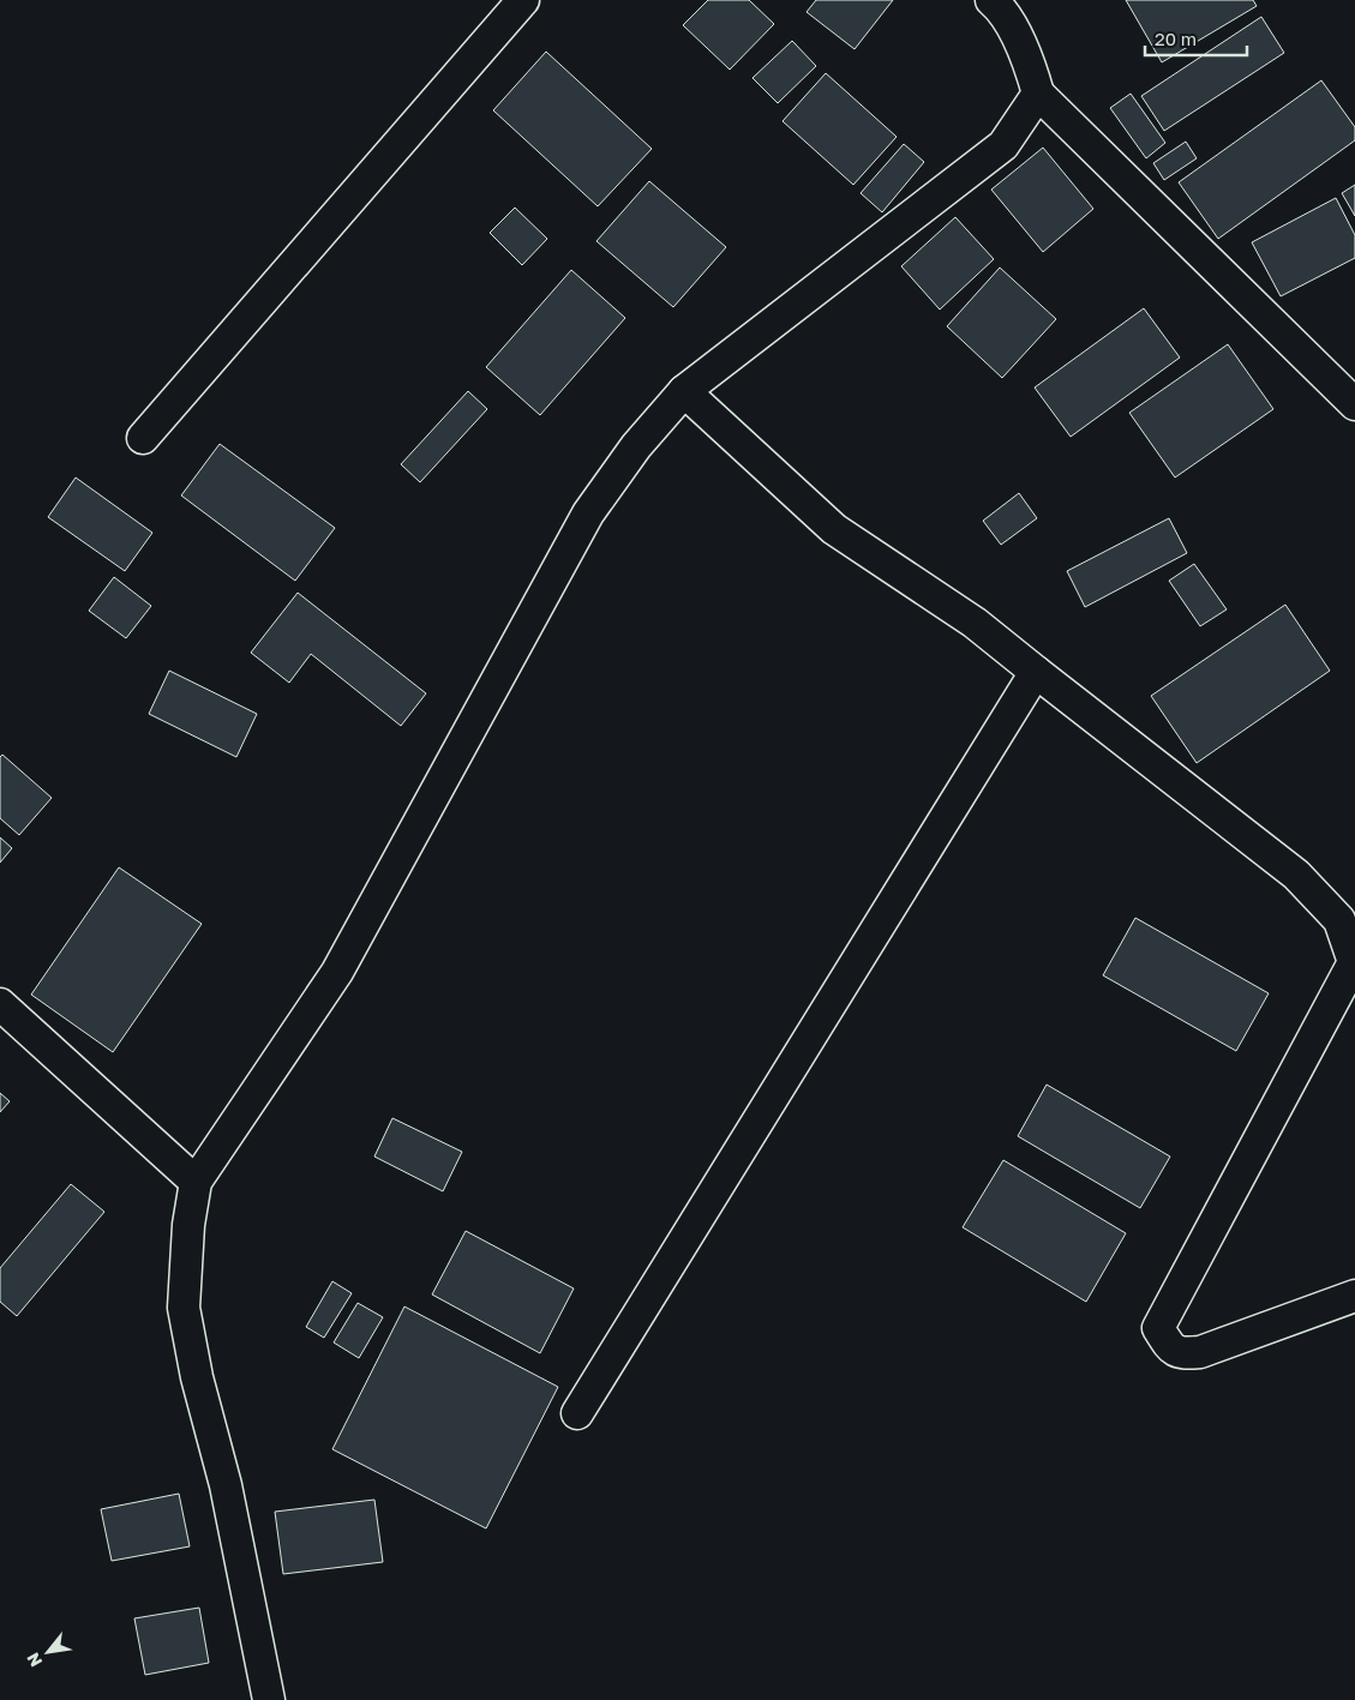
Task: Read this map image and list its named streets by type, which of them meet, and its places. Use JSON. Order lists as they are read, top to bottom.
{
  "scale_bar": "20 m",
  "north": "bottom left"
}
